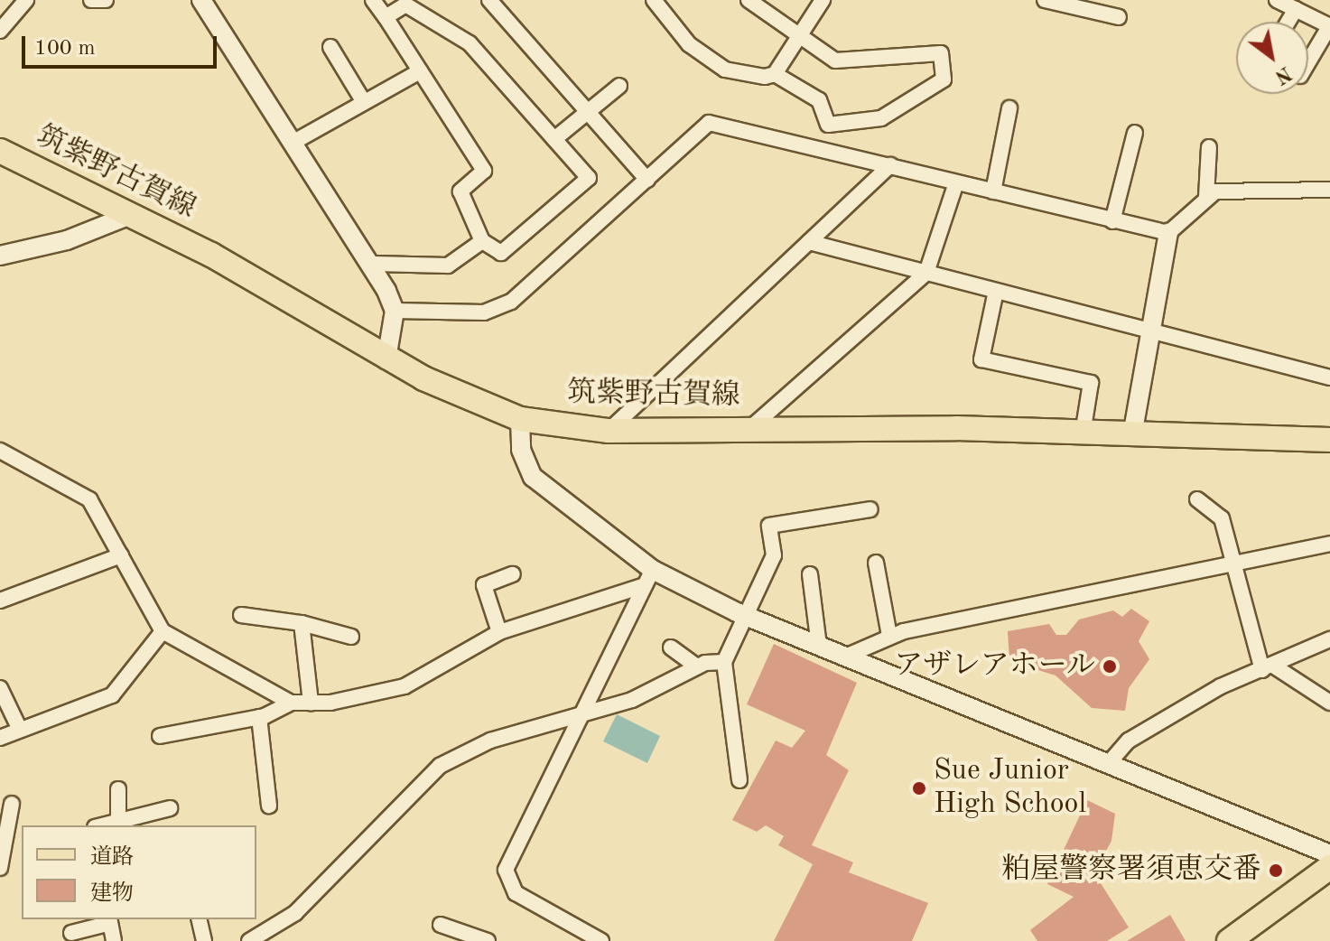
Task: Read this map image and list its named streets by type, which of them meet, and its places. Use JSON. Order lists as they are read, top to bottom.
{
  "streets": {
    "main road": ["筑紫野古賀線"]
  },
  "places": ["アザレアホール", "Sue Junior High School", "粕屋警察署須恵交番"],
  "legend": ["道路", "建物"],
  "scale_bar": "100 m",
  "north": "bottom right"
}
